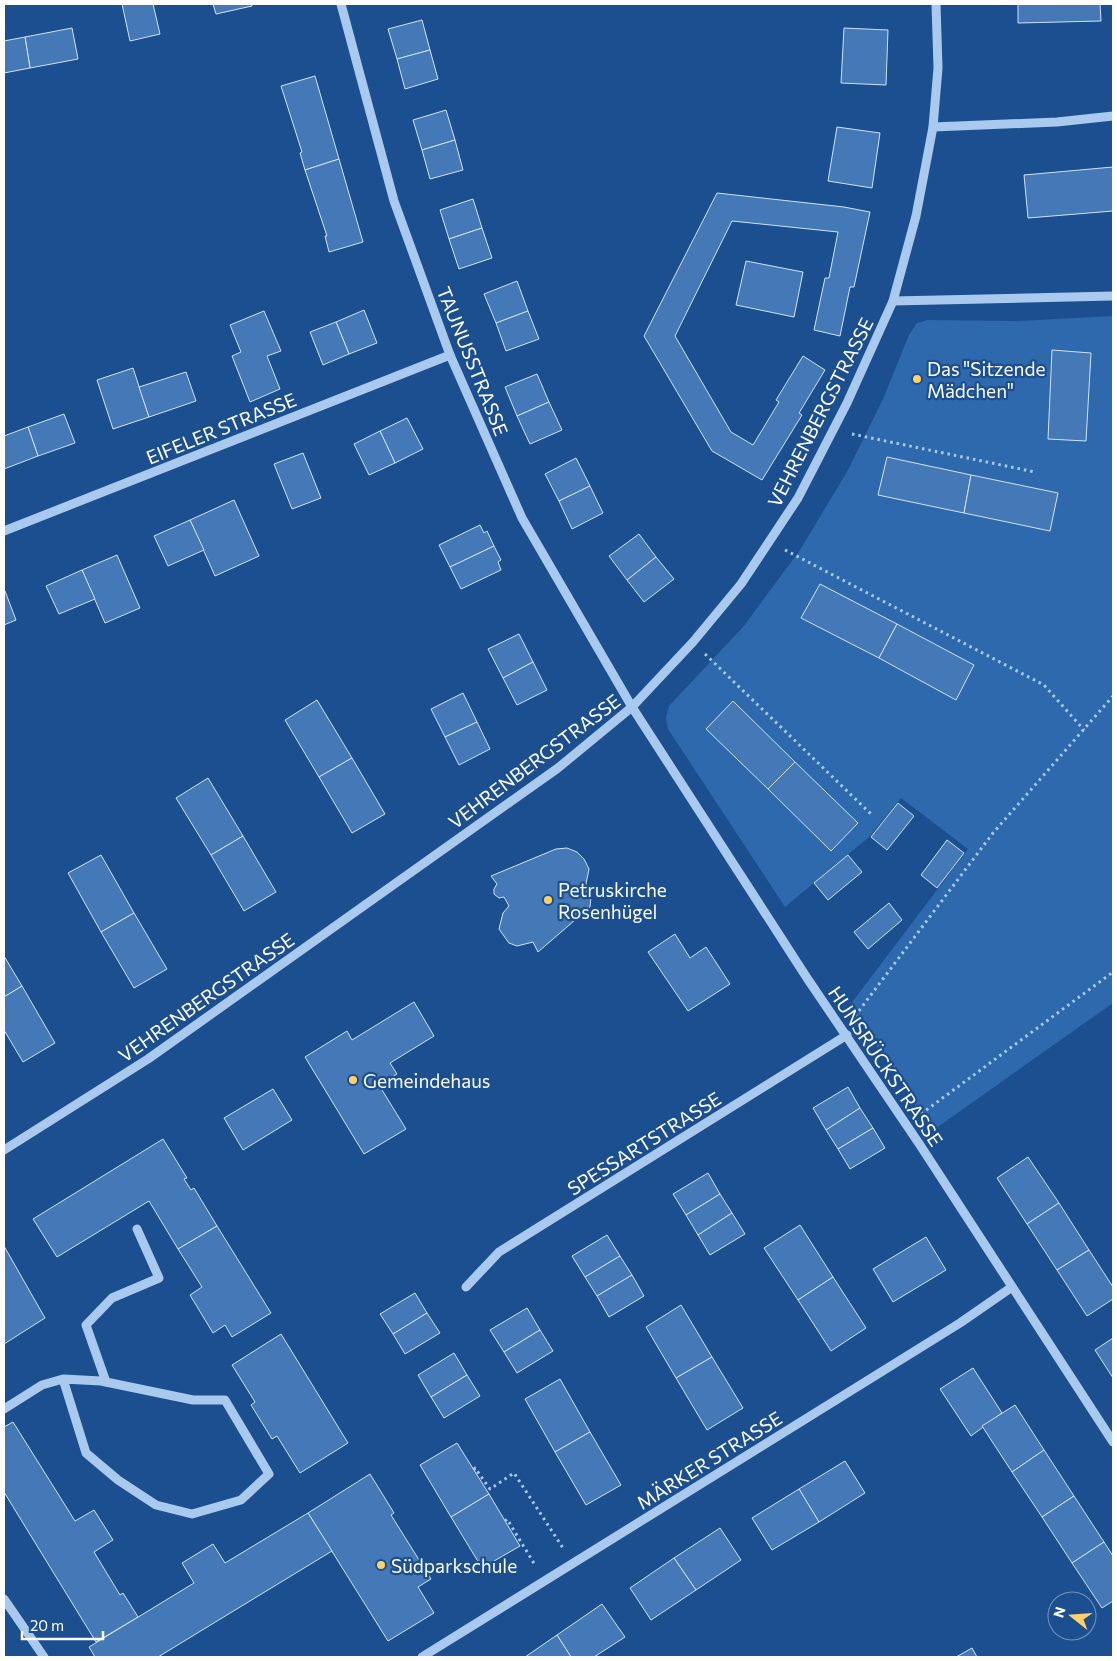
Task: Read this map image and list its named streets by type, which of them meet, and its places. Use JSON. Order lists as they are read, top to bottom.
{
  "streets": {
    "street": [
      "TAUNUSSTRASSE",
      "VEHRENBERGSTRASSE",
      "EIFELER STRASSE",
      "HUNSRÜCKSTRASSE",
      "SPESSARTSTRASSE",
      "MÄRKER STRASSE"
    ]
  },
  "crossings": [
    ["TAUNUSSTRASSE", "VEHRENBERGSTRASSE"],
    ["TAUNUSSTRASSE", "EIFELER STRASSE"],
    ["TAUNUSSTRASSE", "HUNSRÜCKSTRASSE"],
    ["VEHRENBERGSTRASSE", "HUNSRÜCKSTRASSE"],
    ["HUNSRÜCKSTRASSE", "SPESSARTSTRASSE"],
    ["HUNSRÜCKSTRASSE", "MÄRKER STRASSE"]
  ],
  "places": [
    "Das \"Sitzende Mädchen\"",
    "Petruskirche Rosenhügel",
    "Gemeindehaus",
    "Südparkschule"
  ],
  "scale_bar": "20 m",
  "north": "left"
}
